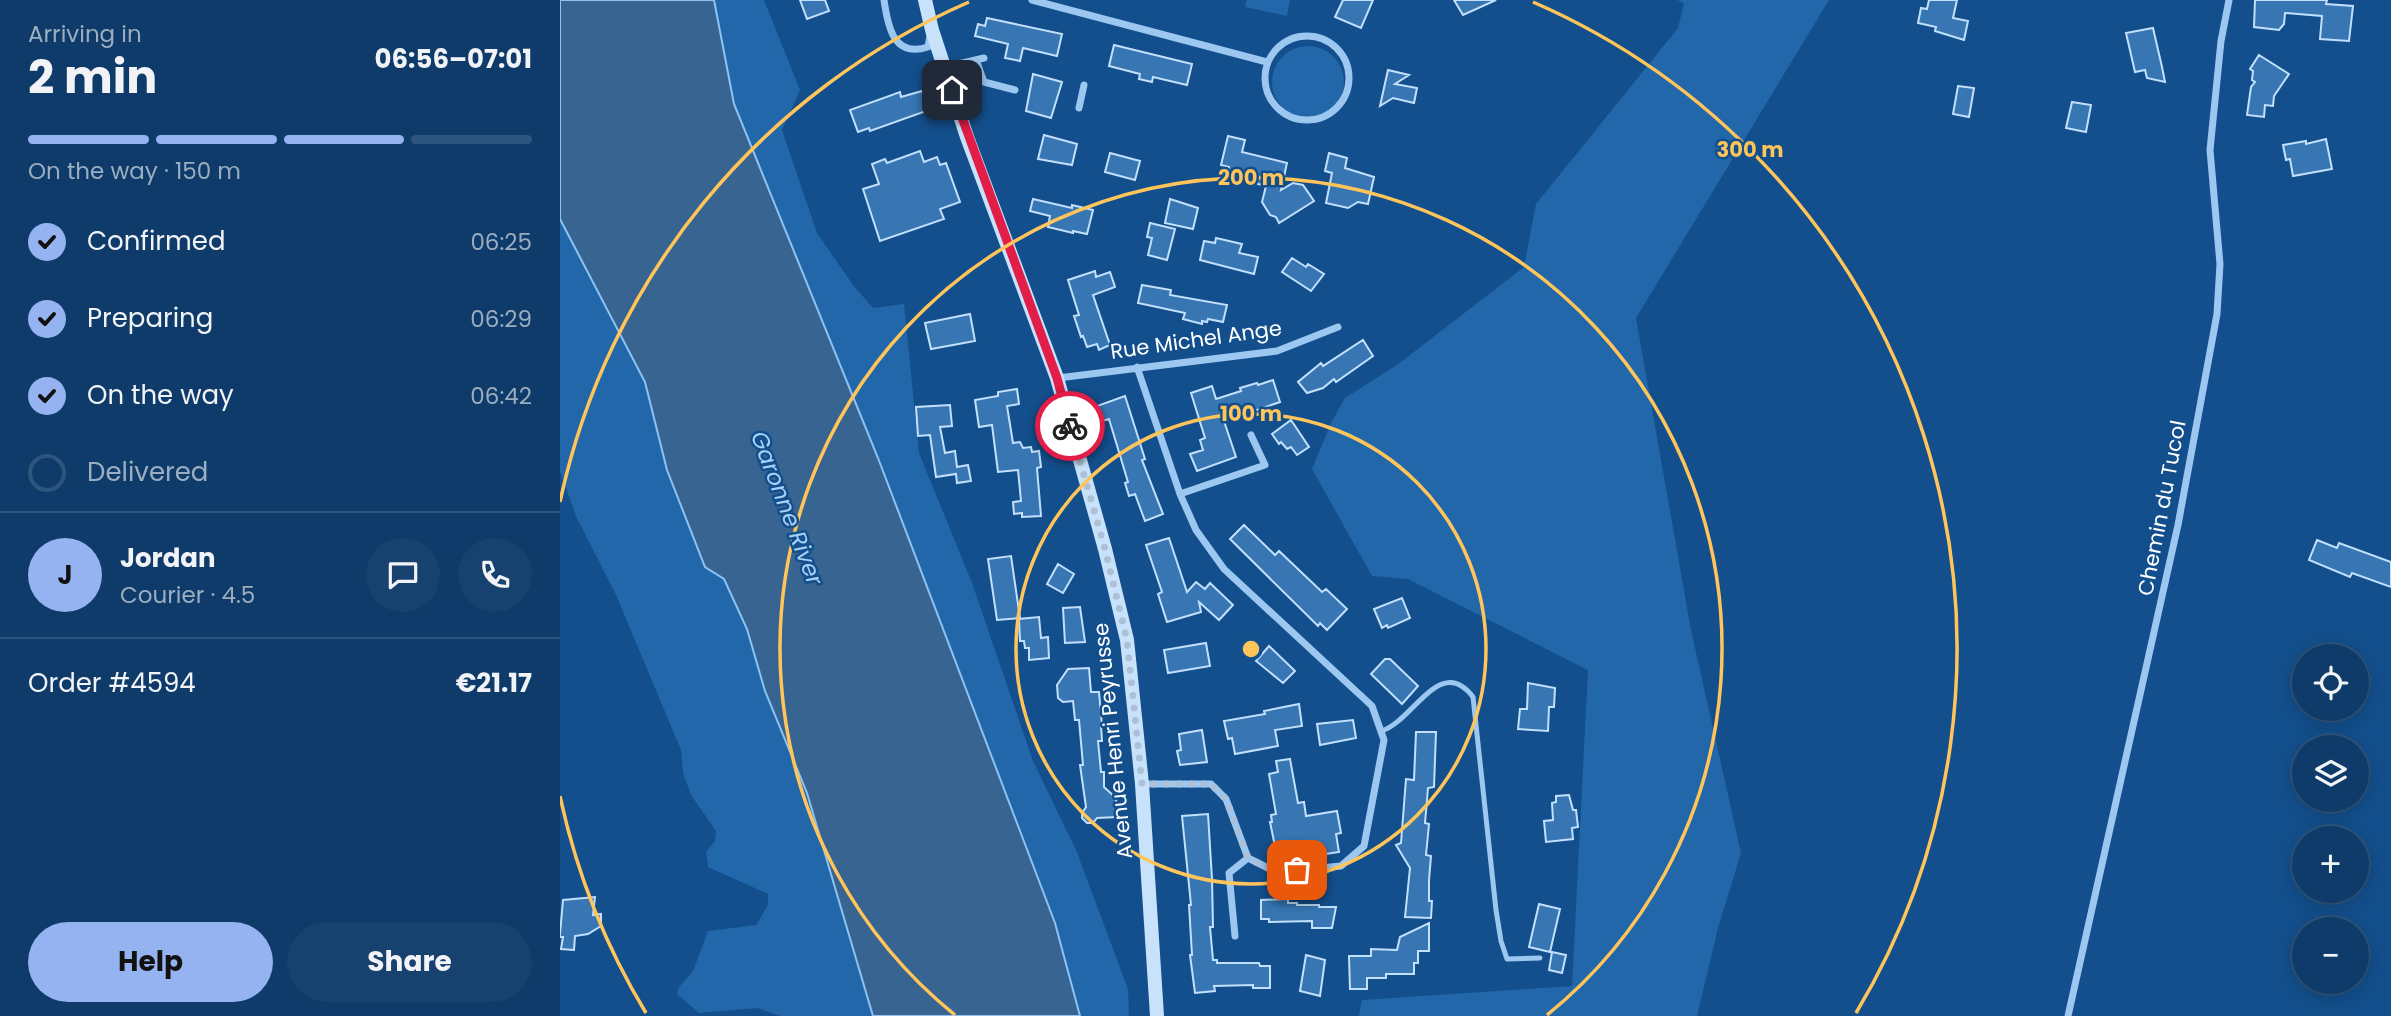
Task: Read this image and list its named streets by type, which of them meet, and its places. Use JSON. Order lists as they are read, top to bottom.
{
  "streets": {
    "street": ["Rue Michel Ange", "Chemin du Tucol", "Avenue Henri Peyrusse"]
  },
  "crossings": [
    ["Rue Michel Ange", "Avenue Henri Peyrusse"]
  ],
  "water": ["Garonne River"],
  "page": {
    "heading": ["2 min", "Arriving in", "06:56–07:01"],
    "panel": [
      "Jordan",
      "Courier · 4.5",
      "Order #4594",
      "€21.17"
    ],
    "bar": "On the way · 150 m",
    "list": [
      ["Confirmed", "06:25"],
      ["Preparing", "06:29"],
      ["On the way", "06:42"],
      "Delivered"
    ],
    "round": "J",
    "map_buttons": ["+", "−"],
    "buttons": ["Help", "Share"]
  },
  "rings": ["300 m", "200 m", "100 m"]
}
